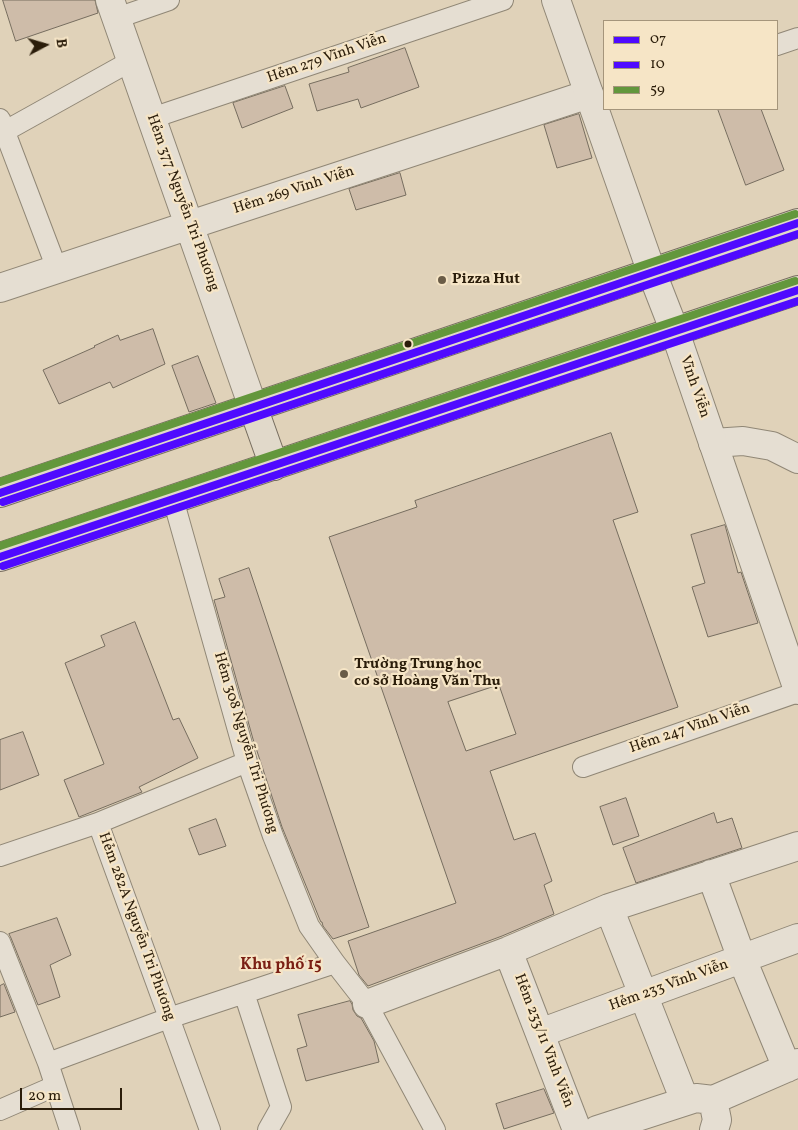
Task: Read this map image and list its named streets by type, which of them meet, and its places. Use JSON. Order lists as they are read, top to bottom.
{
  "streets": {
    "street": [
      "Hẻm 269 Vĩnh Viễn",
      "Hẻm 377 Nguyễn Tri Phương",
      "Vĩnh Viễn",
      "Hẻm 233 Vĩnh Viễn",
      "Hẻm 233/11 Vĩnh Viễn"
    ],
    "lane": [
      "Hẻm 279 Vĩnh Viễn",
      "Hẻm 247 Vĩnh Viễn",
      "Hẻm 308 Nguyễn Tri Phương",
      "Hẻm 282A Nguyễn Tri Phương"
    ]
  },
  "crossings": [
    ["Hẻm 279 Vĩnh Viễn", "Hẻm 377 Nguyễn Tri Phương"],
    ["Hẻm 269 Vĩnh Viễn", "Hẻm 377 Nguyễn Tri Phương"],
    ["Hẻm 269 Vĩnh Viễn", "Vĩnh Viễn"],
    ["Vĩnh Viễn", "Hẻm 247 Vĩnh Viễn"],
    ["Hẻm 233 Vĩnh Viễn", "Hẻm 233/11 Vĩnh Viễn"]
  ],
  "districts": ["Khu phố 15"],
  "places": ["Pizza Hut", "Trường Trung học cơ sở Hoàng Văn Thụ"],
  "lines": ["transit line 59", "transit line 07", "transit line 10"],
  "legend": ["07", "10", "59"],
  "scale_bar": "20 m",
  "north": "right"
}
